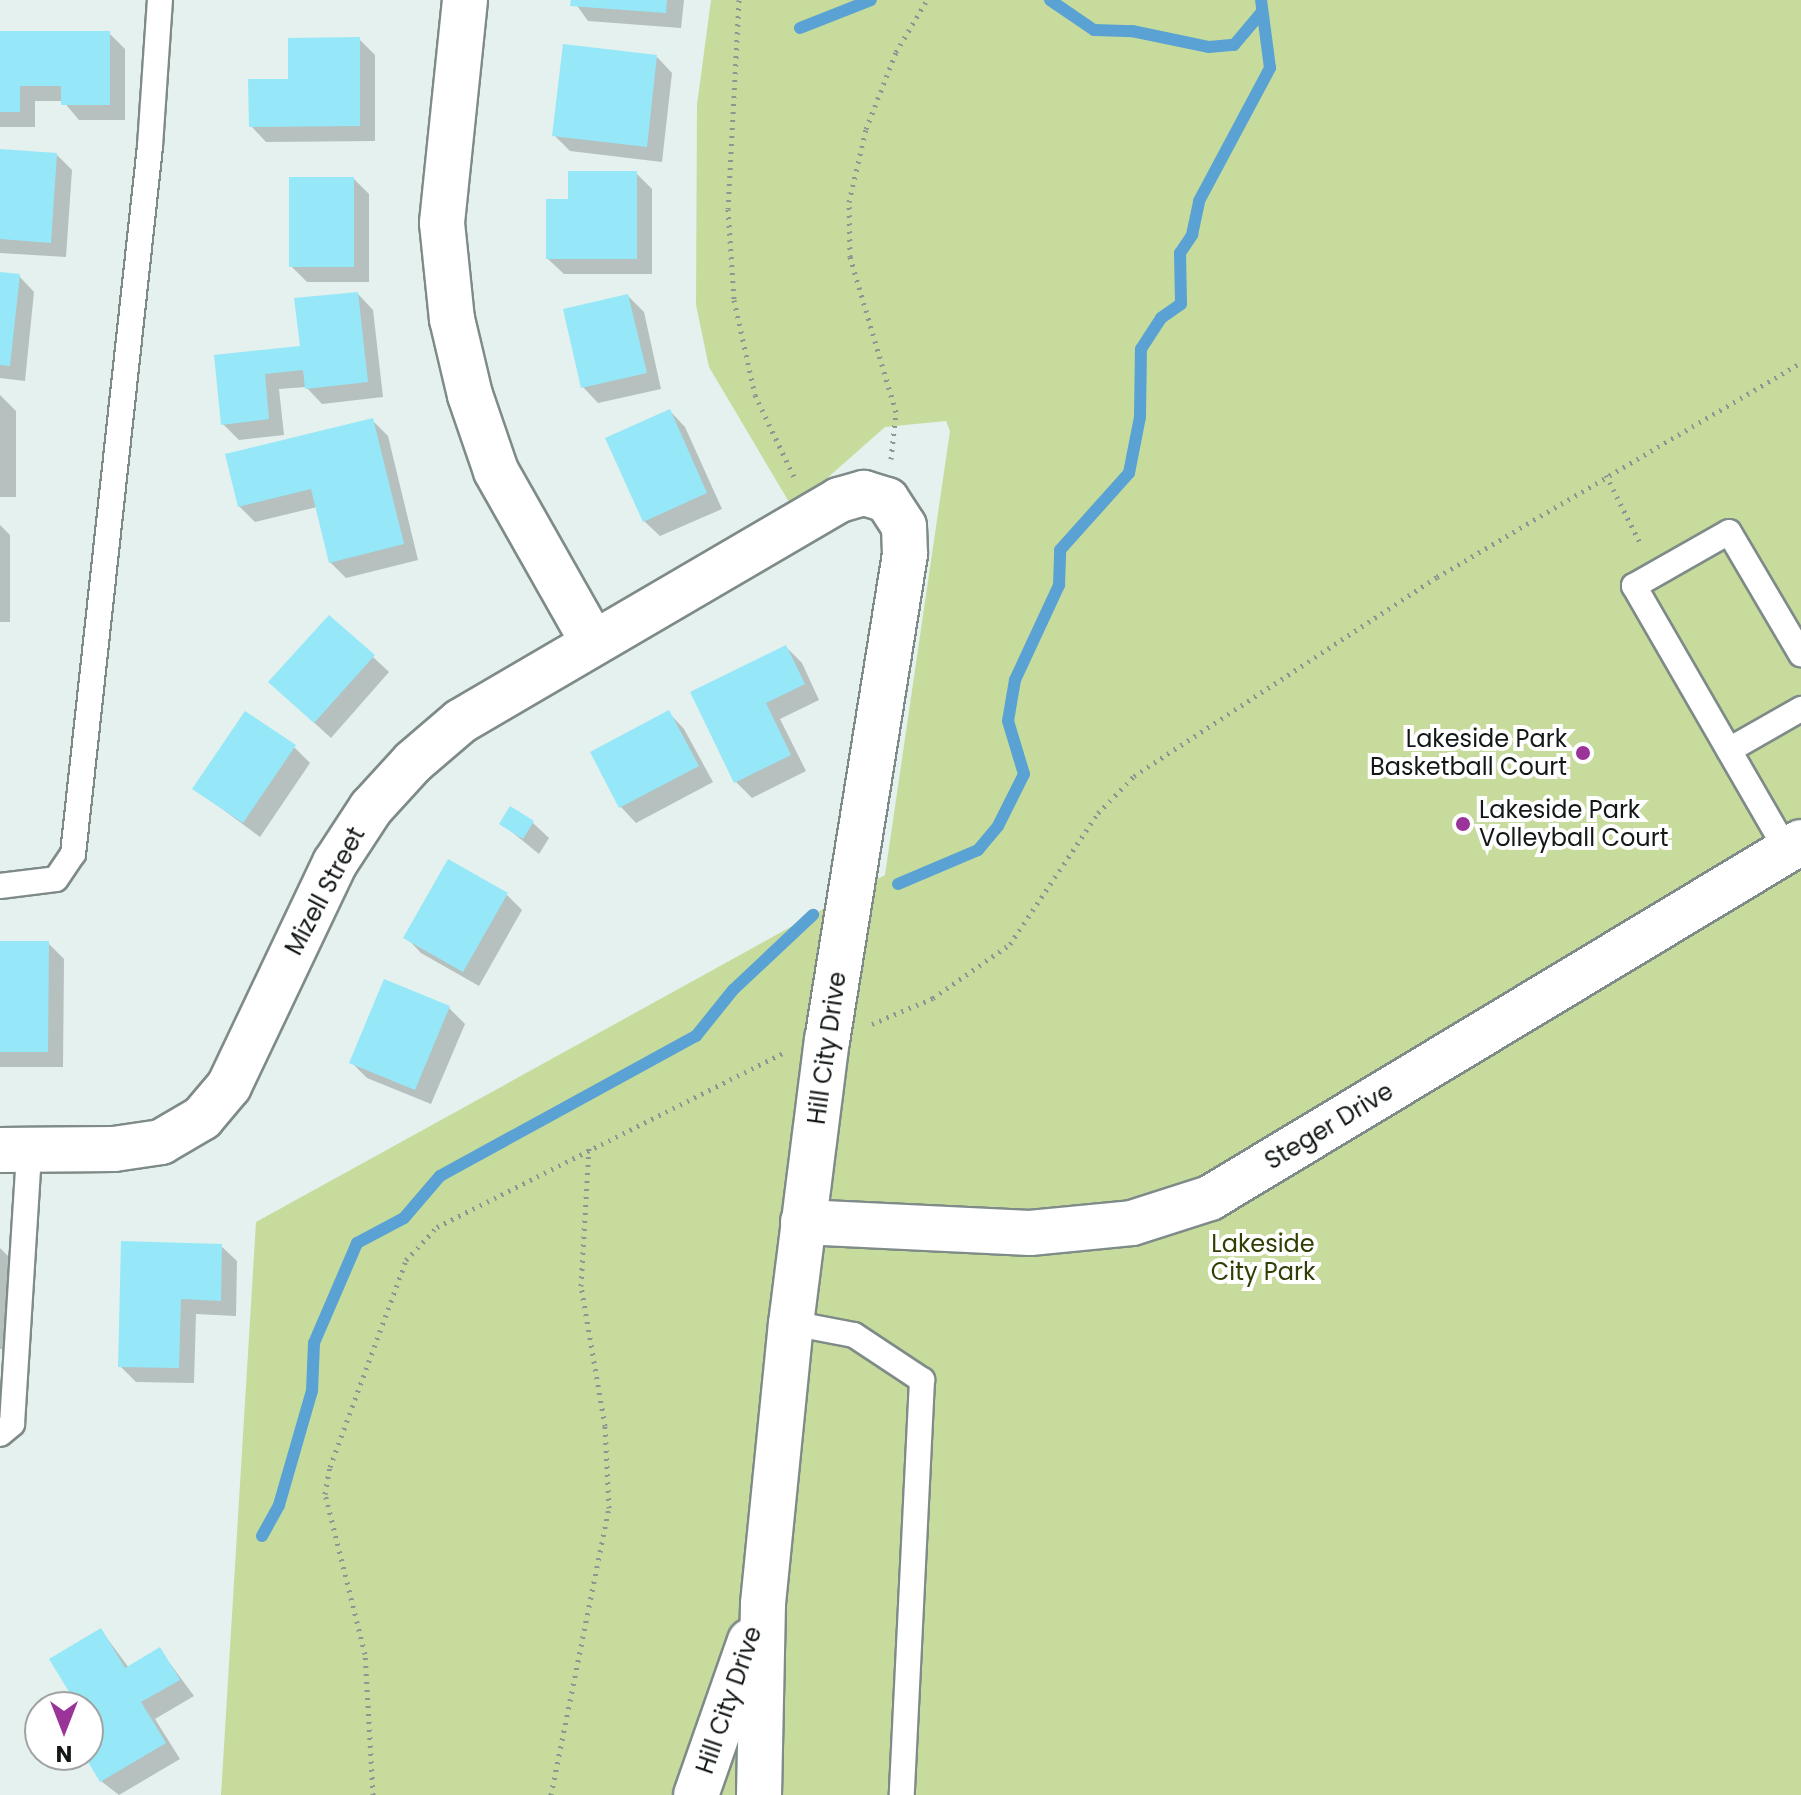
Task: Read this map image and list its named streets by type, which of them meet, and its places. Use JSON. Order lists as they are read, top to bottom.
{
  "streets": {
    "street": ["Mizell Street", "Hill City Drive", "Steger Drive"]
  },
  "crossings": [
    ["Mizell Street", "Hill City Drive"],
    ["Hill City Drive", "Steger Drive"]
  ],
  "parks": ["Lakeside City Park"],
  "places": ["Lakeside Park Basketball Court", "Lakeside Park Volleyball Court"],
  "north": "bottom"
}
